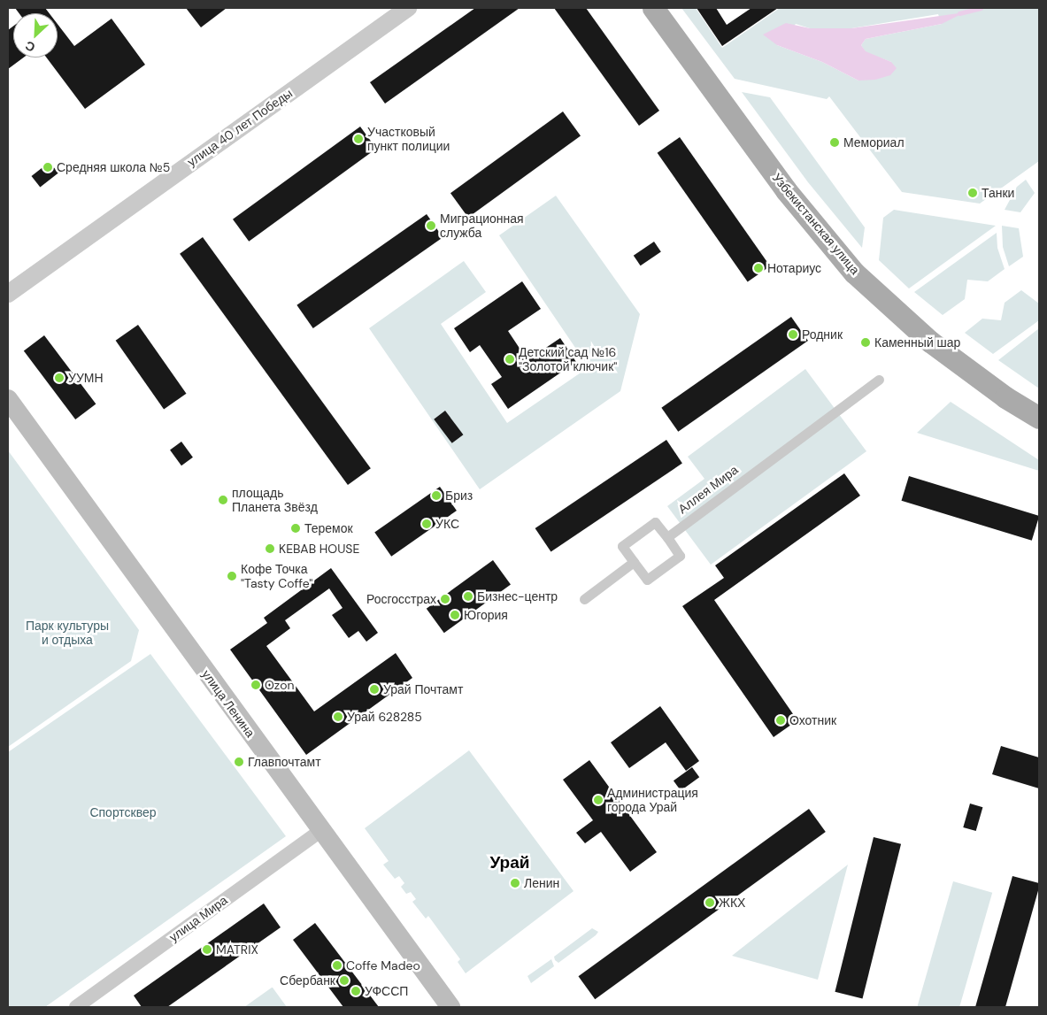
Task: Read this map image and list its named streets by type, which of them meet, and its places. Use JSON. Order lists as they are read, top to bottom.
{
  "streets": {
    "main road": ["Узбекистанская улица", "улица Ленина"],
    "street": ["улица 40 лет Победы", "Аллея Мира", "улица Мира"]
  },
  "crossings": [
    ["улица Ленина", "улица Мира"]
  ],
  "districts": ["Урай"],
  "parks": ["Парк культуры и отдыха", "Спортсквер"],
  "places": [
    "Участковый пункт полиции",
    "Мемориал",
    "Средняя школа №5",
    "Танки",
    "Миграционная служба",
    "Нотариус",
    "Родник",
    "Каменный шар",
    "Детский сад №16 \"Золотой ключик\"",
    "УУМН",
    "Бриз",
    "площадь Планета Звёзд",
    "УКС",
    "Теремок",
    "KEBAB HOUSE",
    "Кофе Точка \"Tasty Coffe\"",
    "Бизнес-центр",
    "Росгосстрах",
    "Югория",
    "Ozon",
    "Урай Почтамт",
    "Урай 628285",
    "Охотник",
    "Главпочтамт",
    "Администрация города Урай",
    "Ленин",
    "ЖКХ",
    "MATRIX",
    "Coffe Madeo",
    "Сбербанк",
    "УФССП"
  ],
  "north": "bottom left"
}
